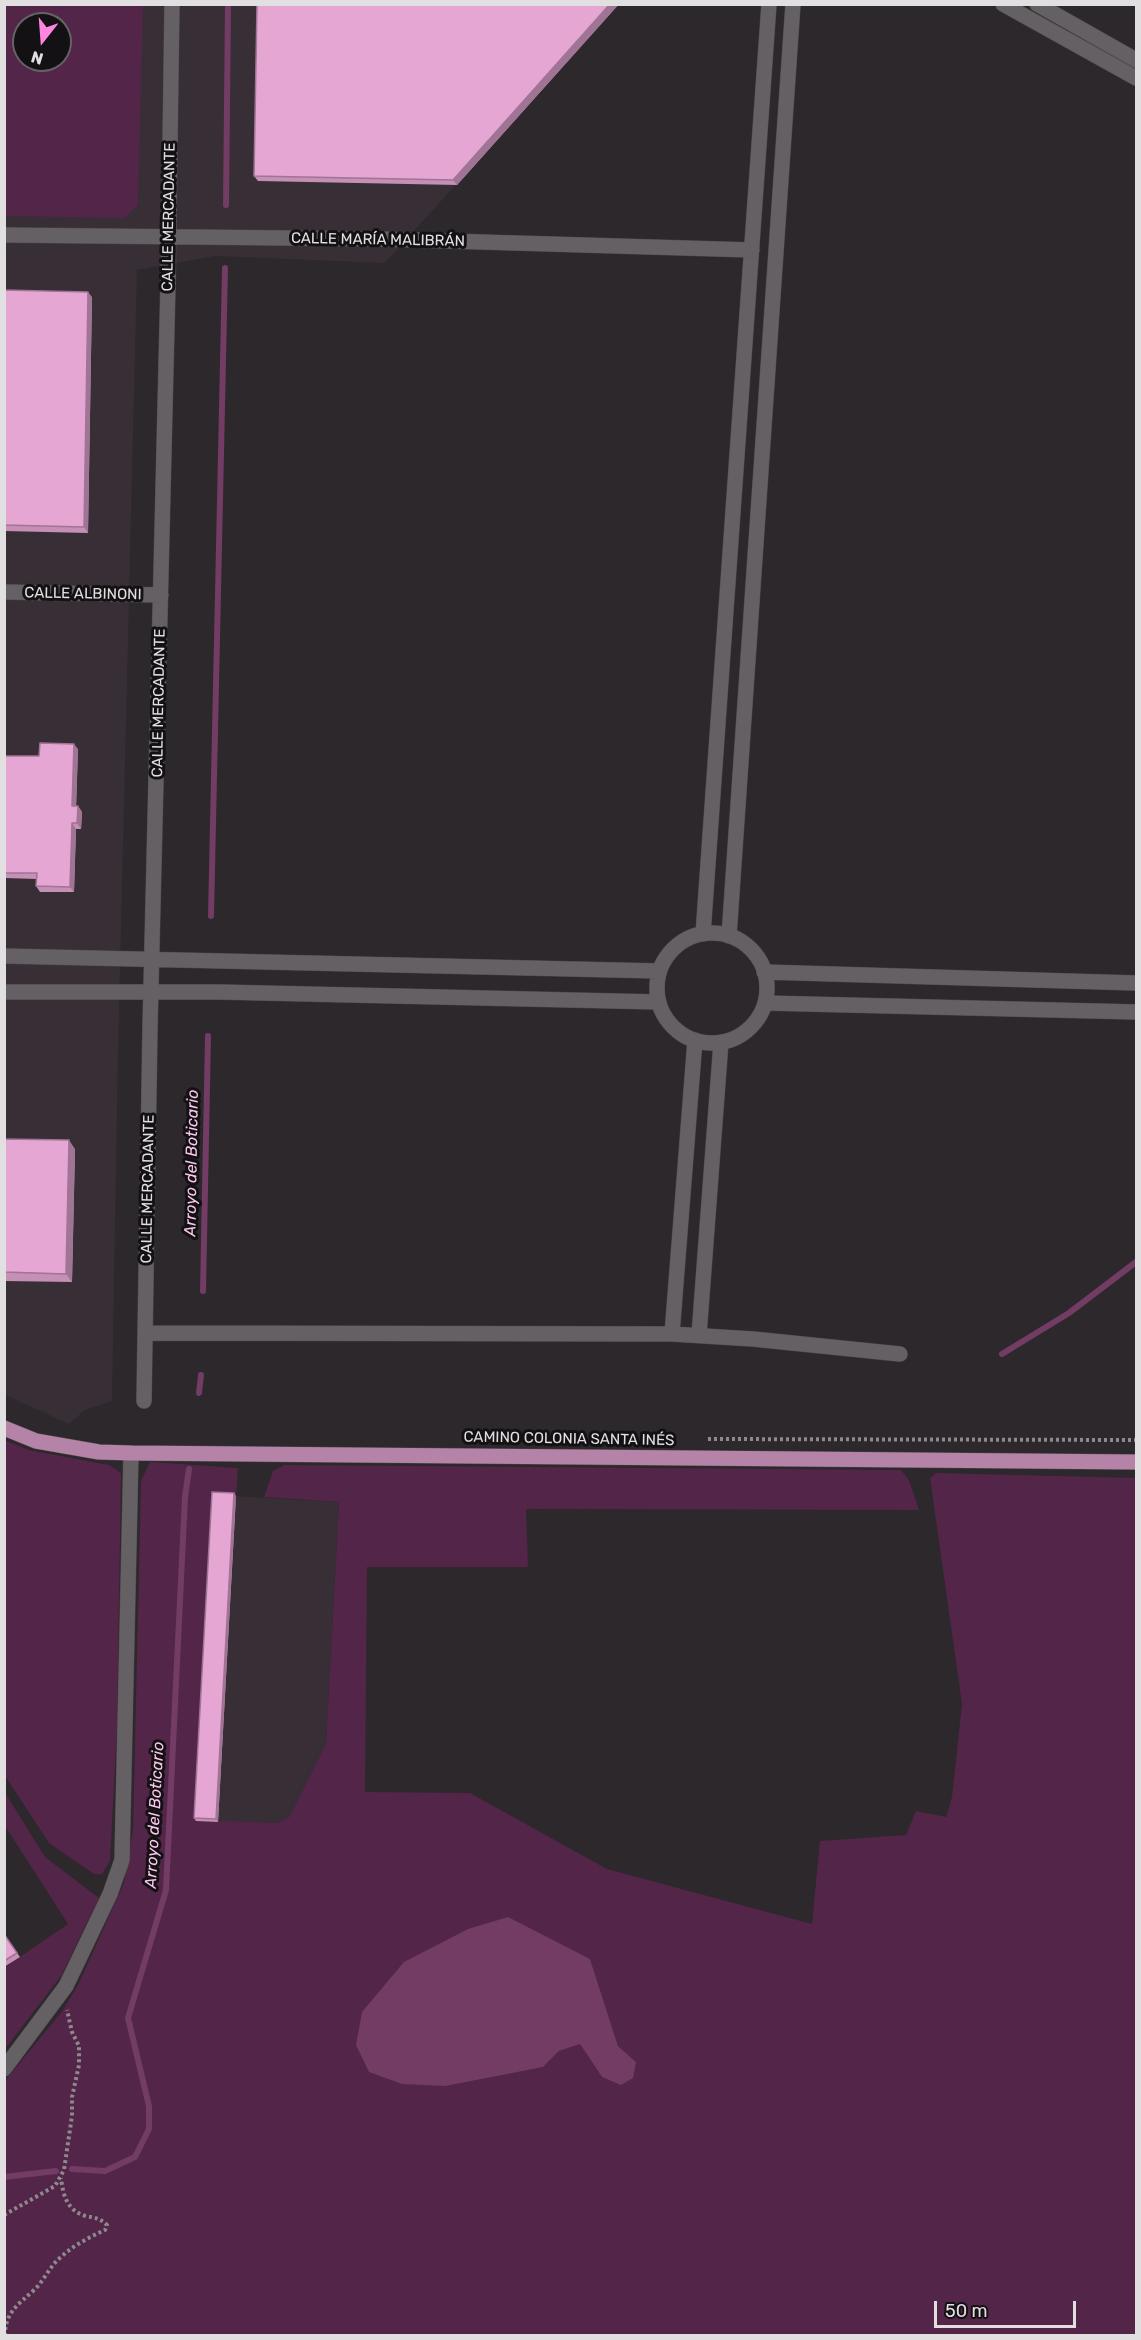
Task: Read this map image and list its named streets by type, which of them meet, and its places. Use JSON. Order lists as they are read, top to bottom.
{
  "streets": {
    "main road": ["CAMINO COLONIA SANTA INÉS"],
    "street": ["CALLE MERCADANTE", "CALLE MARÍA MALIBRÁN", "CALLE ALBINONI"]
  },
  "crossings": [
    ["CALLE MERCADANTE", "CALLE MARÍA MALIBRÁN"],
    ["CALLE MERCADANTE", "CALLE ALBINONI"]
  ],
  "water": ["Arroyo del Boticario"],
  "scale_bar": "50 m",
  "north": "bottom"
}
